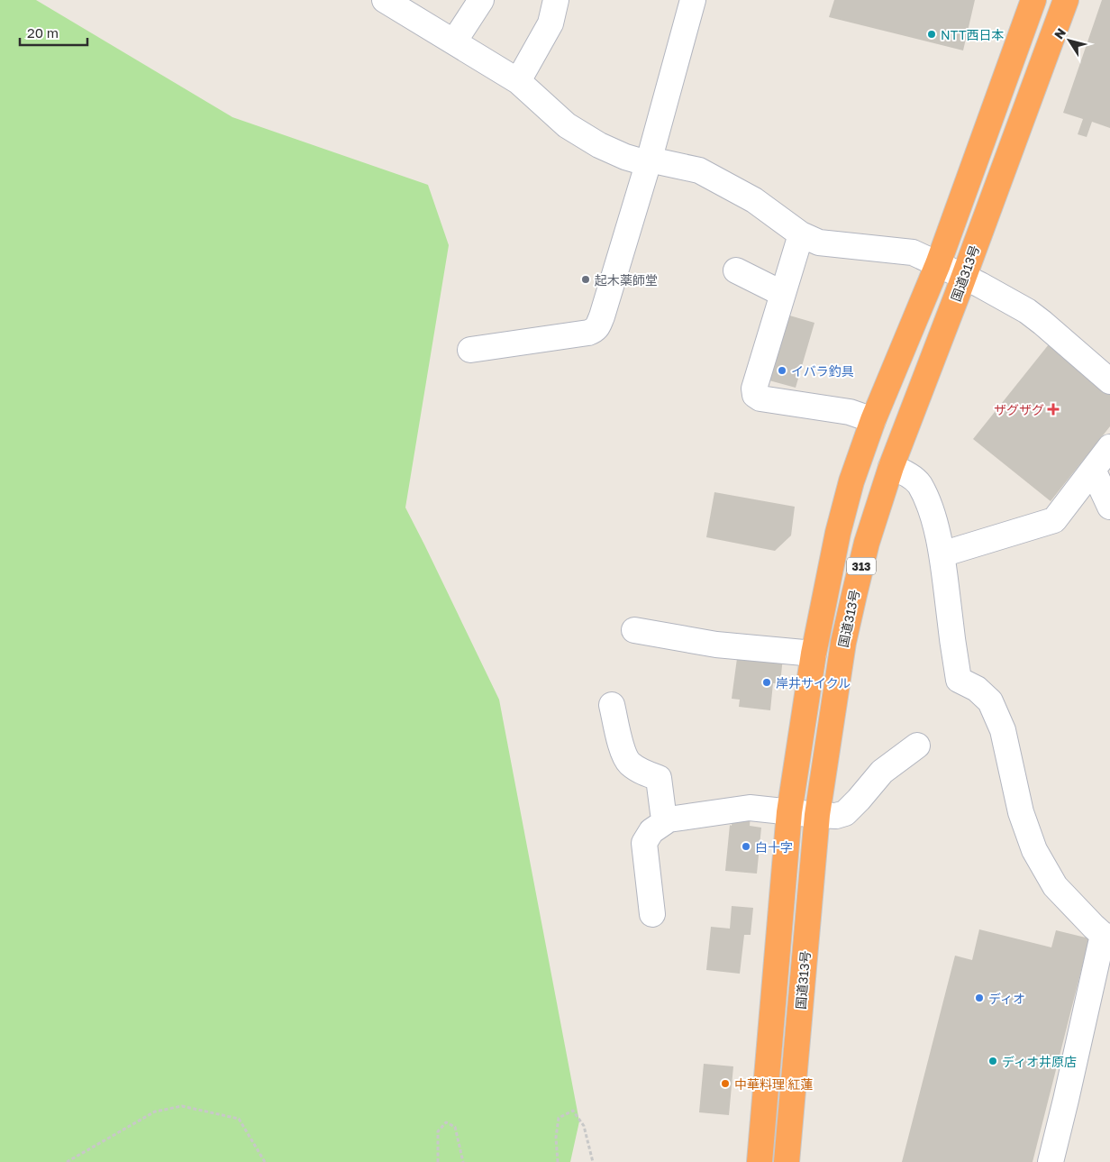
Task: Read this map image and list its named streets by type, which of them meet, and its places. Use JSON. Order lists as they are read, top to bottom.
{
  "streets": {
    "highway": ["国道313号", "313"]
  },
  "places": {
    "other": [
      "NTT西日本",
      "起木薬師堂",
      "イバラ釣具",
      "岸井サイクル",
      "白十字",
      "ディオ",
      "ディオ井原店",
      "中華料理 紅蓮"
    ],
    "health": ["ザグザグ"]
  },
  "scale_bar": "20 m",
  "north": "top left"
}
